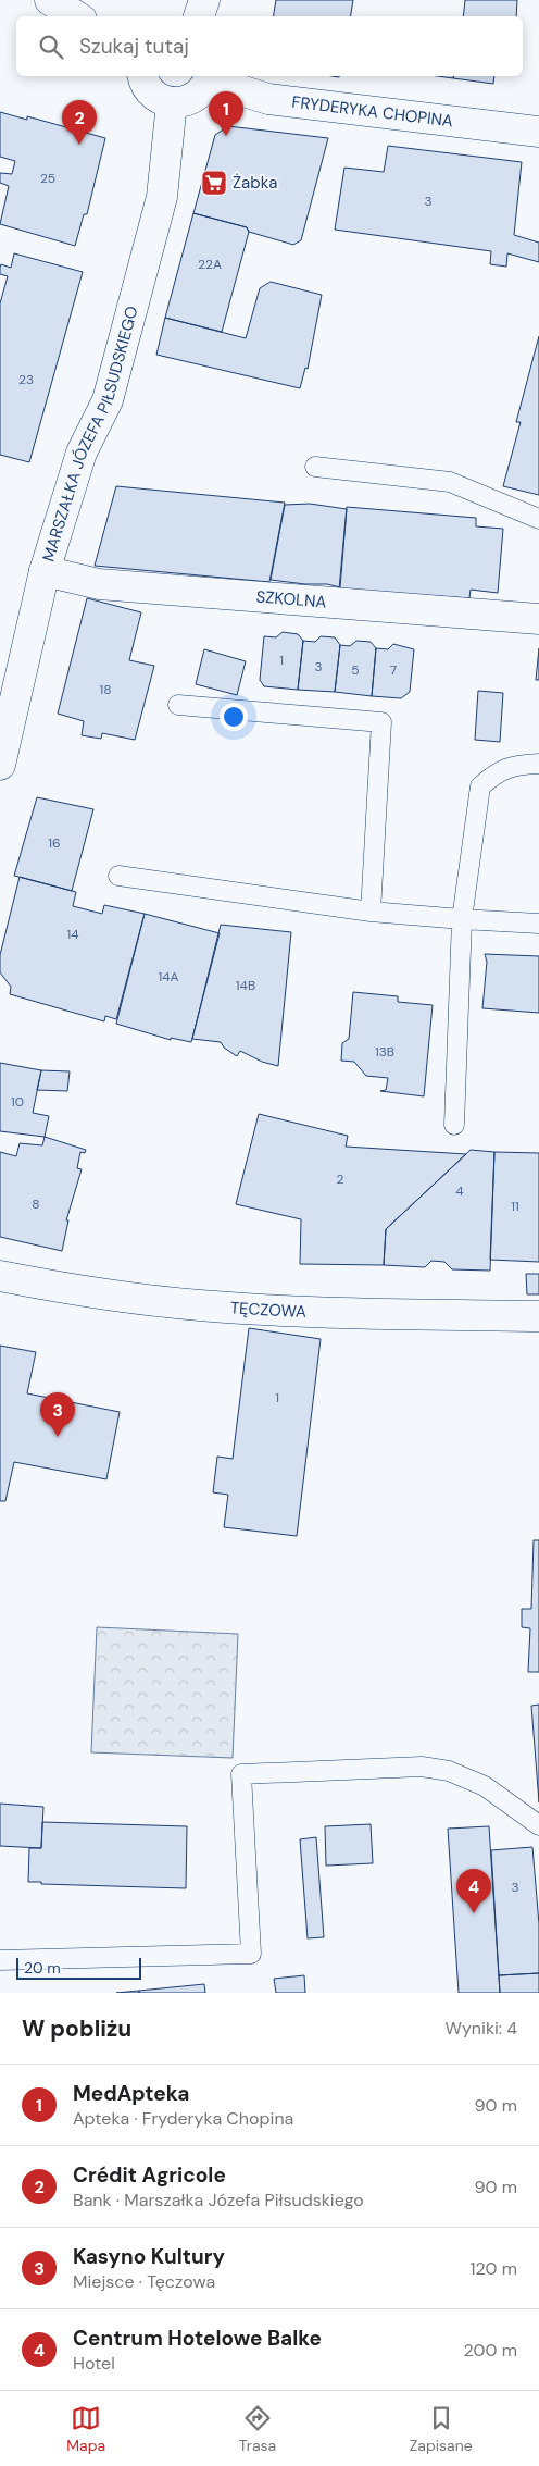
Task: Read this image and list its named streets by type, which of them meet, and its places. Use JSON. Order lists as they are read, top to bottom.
{
  "streets": {
    "street": [
      "FRYDERYKA CHOPINA",
      "MARSZAŁKA JÓZEFA PIŁSUDSKIEGO",
      "SZKOLNA",
      "TĘCZOWA"
    ]
  },
  "crossings": [
    ["MARSZAŁKA JÓZEFA PIŁSUDSKIEGO", "SZKOLNA"]
  ],
  "places": {
    "supermarket": ["Żabka"]
  },
  "house_numbers": [
    "25",
    "3",
    "22A",
    "23",
    "1",
    "3",
    "5",
    "7",
    "18",
    "16",
    "14",
    "14A",
    "14B",
    "13B",
    "10",
    "2",
    "4",
    "8",
    "11",
    "1",
    "3"
  ],
  "scale_bar": "20 m",
  "page": {
    "search": "Szukaj tutaj",
    "pins": [
      "1",
      "2",
      "3",
      "4"
    ],
    "scale": "20 m",
    "heading": ["W pobliżu", "Wyniki: 4"],
    "list": [
      {
        "mark": "1",
        "name": "MedApteka",
        "note": "Apteka · Fryderyka Chopina",
        "value": "90 m"
      },
      {
        "mark": "2",
        "name": "Crédit Agricole",
        "note": "Bank · Marszałka Józefa Piłsudskiego",
        "value": "90 m"
      },
      {
        "mark": "3",
        "name": "Kasyno Kultury",
        "note": "Miejsce · Tęczowa",
        "value": "120 m"
      },
      {
        "mark": "4",
        "name": "Centrum Hotelowe Balke",
        "note": "Hotel",
        "value": "200 m"
      }
    ],
    "nav": ["Mapa", "Trasa", "Zapisane"]
  }
}
